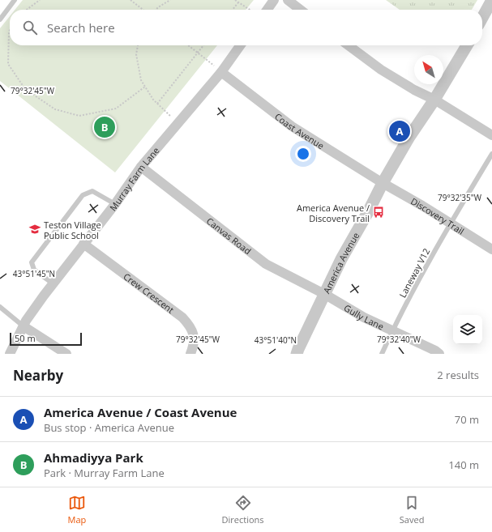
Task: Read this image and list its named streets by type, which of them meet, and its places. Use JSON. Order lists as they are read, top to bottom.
{
  "streets": {
    "street": [
      "Coast Avenue",
      "Murray Farm Lane",
      "Discovery Trail",
      "Canvas Road",
      "America Avenue",
      "Crew Crescent",
      "Gully Lane"
    ],
    "lane": ["Laneway V12"]
  },
  "crossings": [
    ["Coast Avenue", "Murray Farm Lane"],
    ["Coast Avenue", "Discovery Trail"],
    ["Coast Avenue", "America Avenue"],
    ["Murray Farm Lane", "Canvas Road"],
    ["Murray Farm Lane", "Crew Crescent"],
    ["Discovery Trail", "America Avenue"],
    ["Discovery Trail", "Laneway V12"],
    ["Canvas Road", "America Avenue"],
    ["Canvas Road", "Gully Lane"],
    ["America Avenue", "Gully Lane"],
    ["Laneway V12", "Gully Lane"]
  ],
  "places": {
    "bus stop": ["America Avenue / Discovery Trail"],
    "school or university": ["Teston Village Public School"]
  },
  "scale_bar": "50 m",
  "north": "top left",
  "page": {
    "search": "Search here",
    "pins": ["B", "A"],
    "scale": "50 m",
    "heading": ["Nearby", "2 results"],
    "list": [
      {
        "mark": "A",
        "name": "America Avenue / Coast Avenue",
        "note": "Bus stop · America Avenue",
        "value": "70 m"
      },
      {
        "mark": "B",
        "name": "Ahmadiyya Park",
        "note": "Park · Murray Farm Lane",
        "value": "140 m"
      }
    ],
    "nav": ["Map", "Directions", "Saved"]
  },
  "coordinates": [
    "79°32'45\"W",
    "79°32'35\"W",
    "43°51'45\"N",
    "79°32'40\"W",
    "43°51'40\"N"
  ]
}
